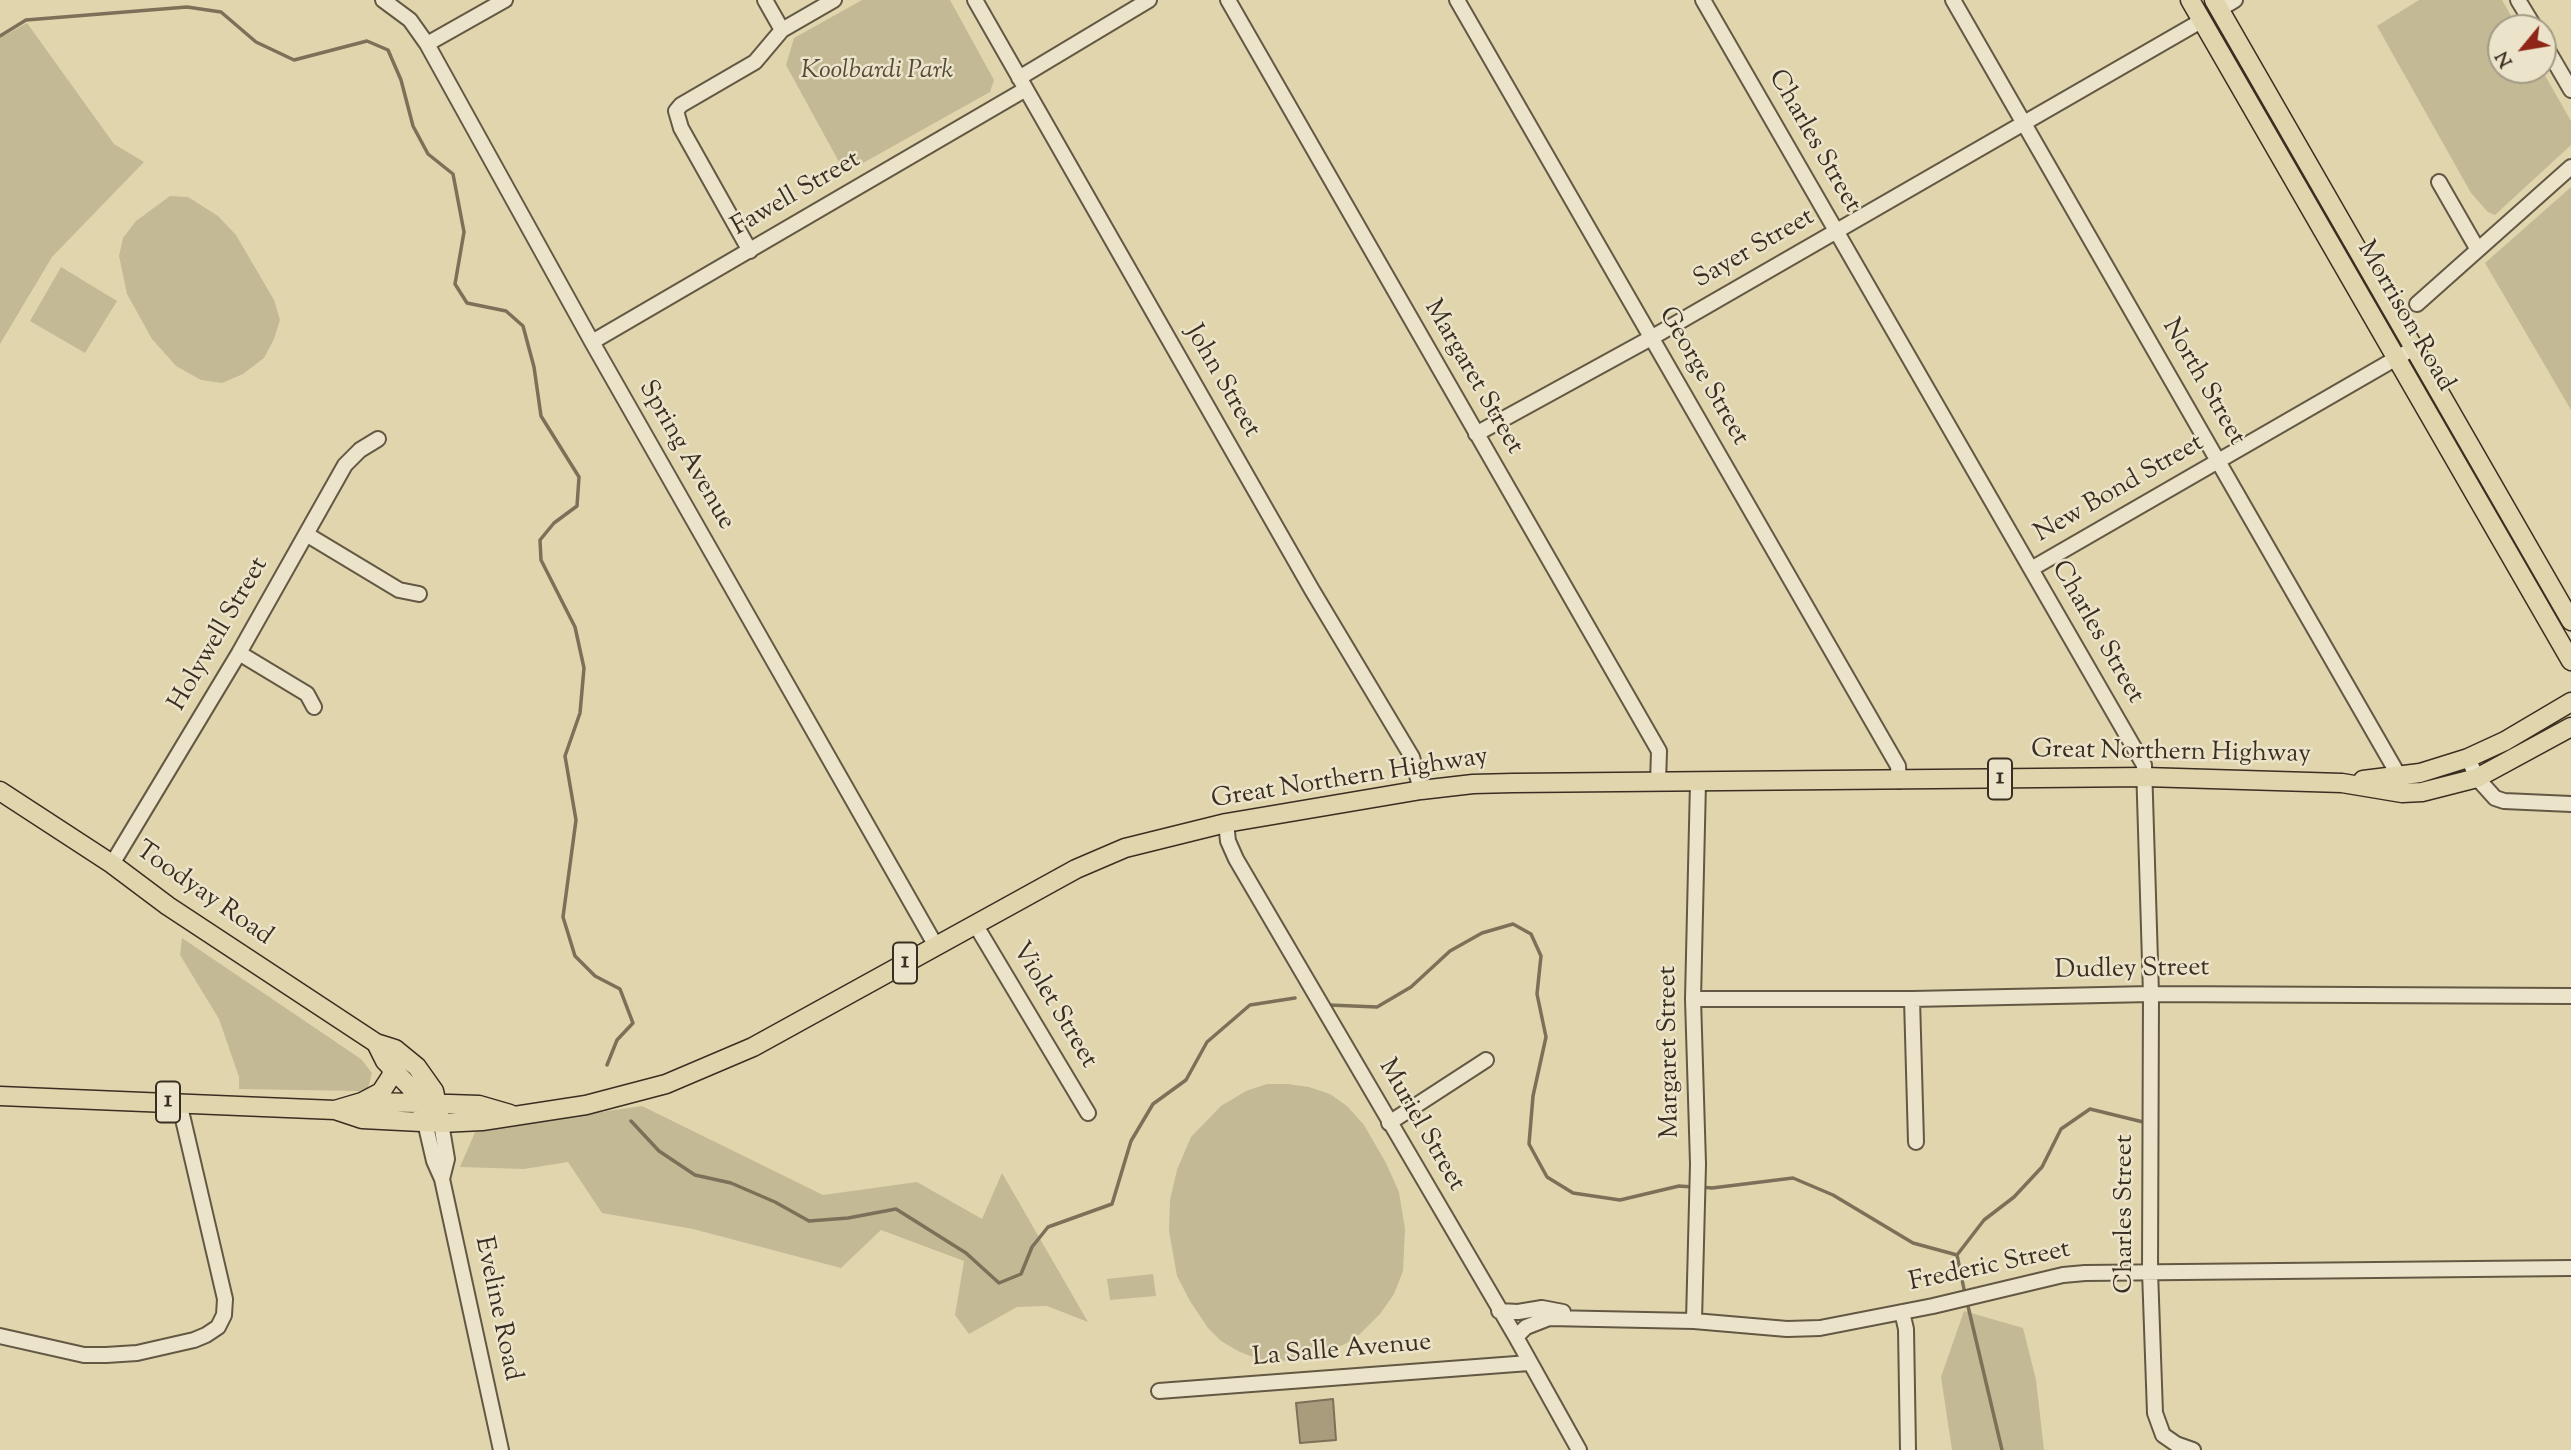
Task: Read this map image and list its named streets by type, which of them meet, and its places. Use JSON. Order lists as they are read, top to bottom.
{
  "streets": {
    "main road": [
      "Morrison Road",
      "Great Northern Highway",
      "1",
      "Toodyay Road"
    ],
    "street": [
      "Charles Street",
      "Fawell Street",
      "Sayer Street",
      "George Street",
      "Margaret Street",
      "John Street",
      "North Street",
      "Spring Avenue",
      "New Bond Street",
      "Holywell Street",
      "Dudley Street",
      "Violet Street",
      "Muriel Street",
      "Frederic Street",
      "Eveline Road",
      "La Salle Avenue"
    ]
  },
  "crossings": [
    ["Charles Street", "Sayer Street"],
    ["Charles Street", "New Bond Street"],
    ["Charles Street", "Great Northern Highway"],
    ["Charles Street", "Dudley Street"],
    ["Charles Street", "Frederic Street"],
    ["Fawell Street", "John Street"],
    ["Fawell Street", "Spring Avenue"],
    ["Sayer Street", "Morrison Road"],
    ["Sayer Street", "George Street"],
    ["Sayer Street", "Margaret Street"],
    ["Sayer Street", "North Street"],
    ["Morrison Road", "New Bond Street"],
    ["George Street", "Great Northern Highway"],
    ["Margaret Street", "Great Northern Highway"],
    ["Margaret Street", "Dudley Street"],
    ["Margaret Street", "Frederic Street"],
    ["John Street", "Great Northern Highway"],
    ["North Street", "New Bond Street"],
    ["North Street", "Great Northern Highway"],
    ["Spring Avenue", "Great Northern Highway"],
    ["Holywell Street", "Toodyay Road"],
    ["Great Northern Highway", "Toodyay Road"],
    ["Great Northern Highway", "Violet Street"],
    ["Great Northern Highway", "Muriel Street"],
    ["Great Northern Highway", "Eveline Road"],
    ["Toodyay Road", "Eveline Road"],
    ["Muriel Street", "Frederic Street"],
    ["Muriel Street", "La Salle Avenue"]
  ],
  "parks": ["Koolbardi Park"],
  "north": "bottom left"
}
